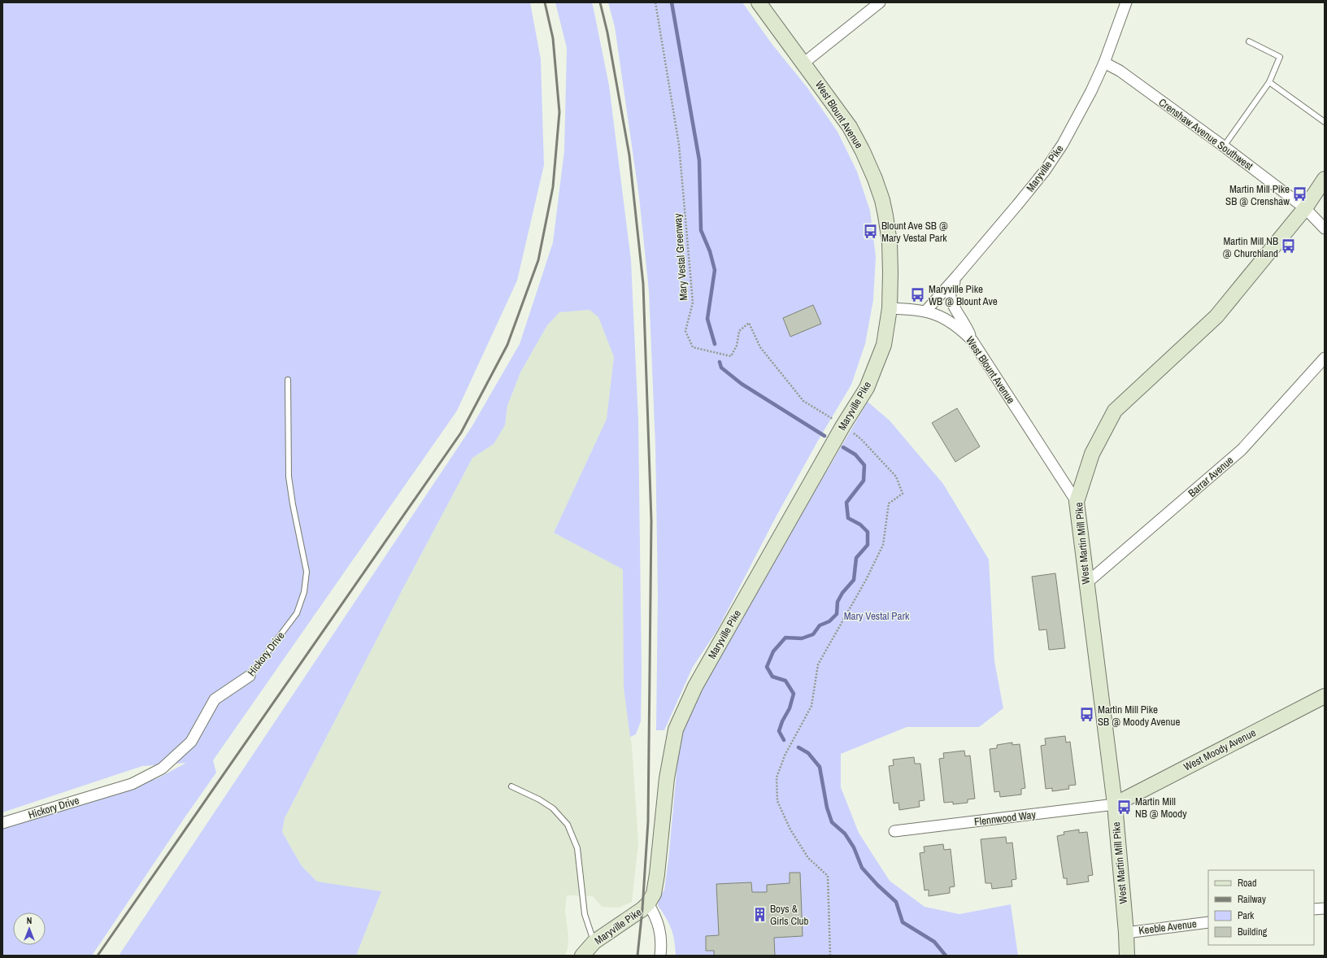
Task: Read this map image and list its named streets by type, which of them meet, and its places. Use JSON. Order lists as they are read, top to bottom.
{
  "streets": {
    "street": [
      "West Blount Avenue",
      "Crenshaw Avenue Southwest",
      "Maryville Pike",
      "Barrar Avenue",
      "West Martin Mill Pike",
      "Hickory Drive",
      "West Moody Avenue",
      "Flennwood Way",
      "Keeble Avenue"
    ],
    "path": ["Mary Vestal Greenway"]
  },
  "crossings": [
    ["West Blount Avenue", "Maryville Pike"],
    ["West Blount Avenue", "West Martin Mill Pike"],
    ["Crenshaw Avenue Southwest", "Maryville Pike"],
    ["Crenshaw Avenue Southwest", "West Martin Mill Pike"],
    ["Maryville Pike", "Mary Vestal Greenway"],
    ["Barrar Avenue", "West Martin Mill Pike"],
    ["West Martin Mill Pike", "West Moody Avenue"],
    ["West Martin Mill Pike", "Flennwood Way"],
    ["West Martin Mill Pike", "Keeble Avenue"],
    ["West Moody Avenue", "Flennwood Way"]
  ],
  "parks": ["Mary Vestal Park"],
  "places": {
    "bus stop": [
      "Martin Mill Pike SB @ Crenshaw",
      "Blount Ave SB @ Mary Vestal Park",
      "Martin Mill NB @ Churchland",
      "Maryville Pike WB @ Blount Ave",
      "Martin Mill Pike SB @ Moody Avenue",
      "Martin Mill NB @ Moody"
    ],
    "building": ["Boys & Girls Club"]
  },
  "legend": [
    "Road",
    "Railway",
    "Park",
    "Building"
  ],
  "north": "top"
}
